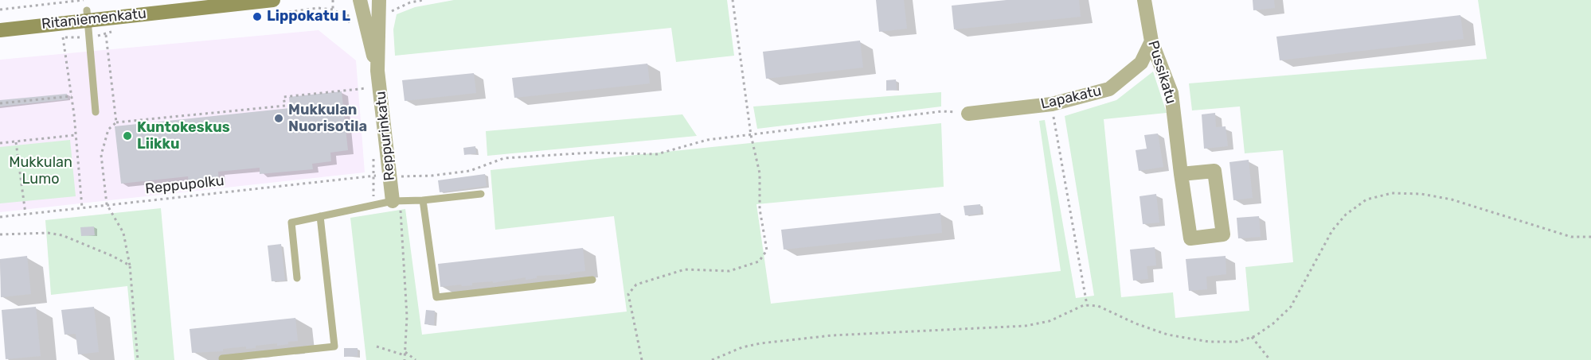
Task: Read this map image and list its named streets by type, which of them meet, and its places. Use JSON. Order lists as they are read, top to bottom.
{
  "streets": {
    "street": [
      "Ritaniemenkatu",
      "Pussikatu",
      "Lapakatu",
      "Reppurinkatu"
    ],
    "path": ["Reppupolku"]
  },
  "crossings": [
    ["Pussikatu", "Lapakatu"]
  ],
  "parks": ["Mukkulan Lumo"],
  "places": ["Lippokatu L", "Mukkulan Nuorisotila", "Kuntokeskus Liikku"]
}
